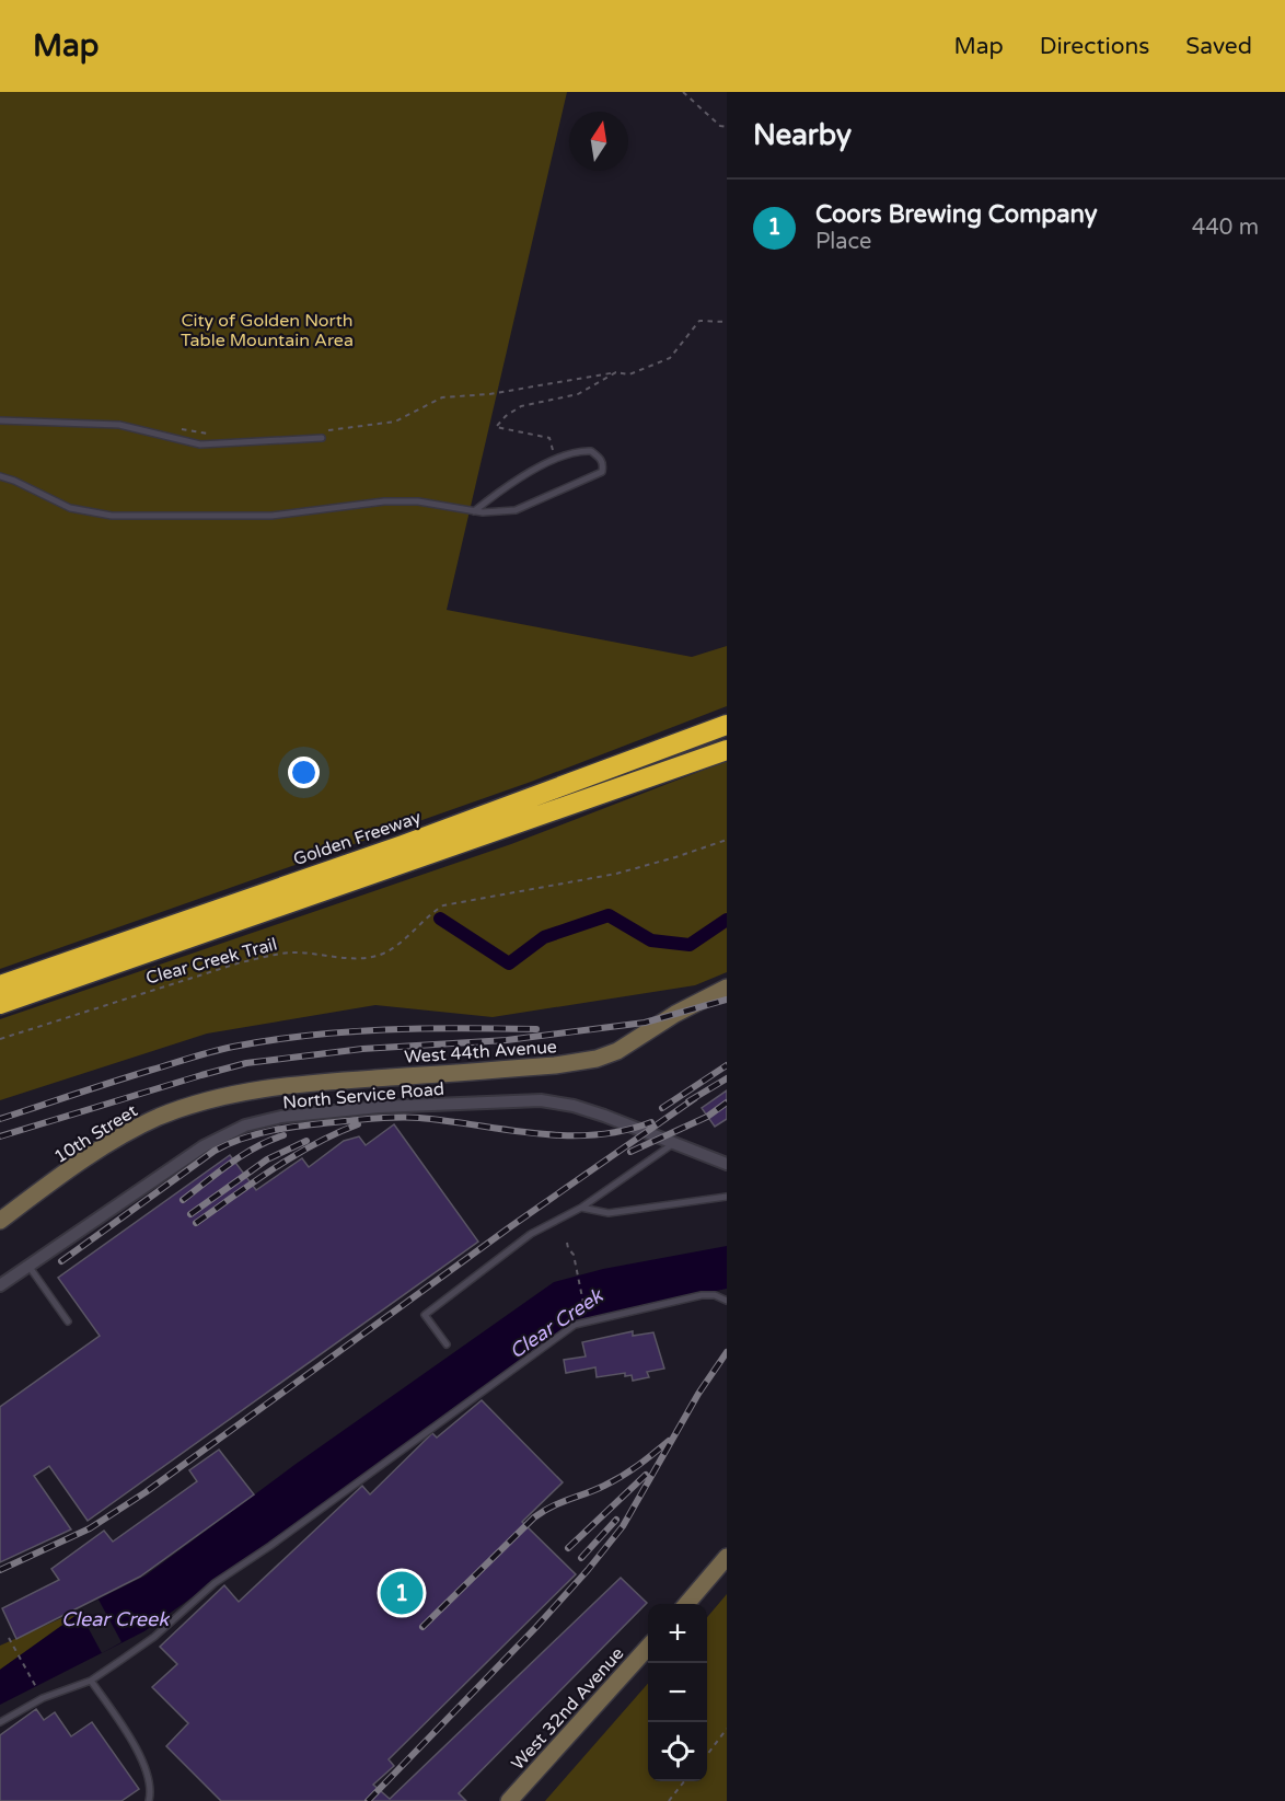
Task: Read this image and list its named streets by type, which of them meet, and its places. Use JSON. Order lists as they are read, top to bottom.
{
  "streets": {
    "highway": ["Golden Freeway"],
    "street": [
      "West 44th Avenue",
      "North Service Road",
      "10th Street",
      "West 32nd Avenue"
    ],
    "path": ["Clear Creek Trail"]
  },
  "crossings": [
    ["West 44th Avenue", "10th Street"]
  ],
  "water": ["Clear Creek"],
  "parks": ["City of Golden North Table Mountain Area"],
  "north": "top",
  "page": {
    "header": "Map",
    "nav": ["Map", "Directions", "Saved"],
    "heading": "Nearby",
    "list": [
      {
        "mark": "1",
        "name": "Coors Brewing Company",
        "note": "Place",
        "value": "440 m"
      }
    ],
    "pins": "1",
    "map_buttons": ["+", "−"]
  }
}
